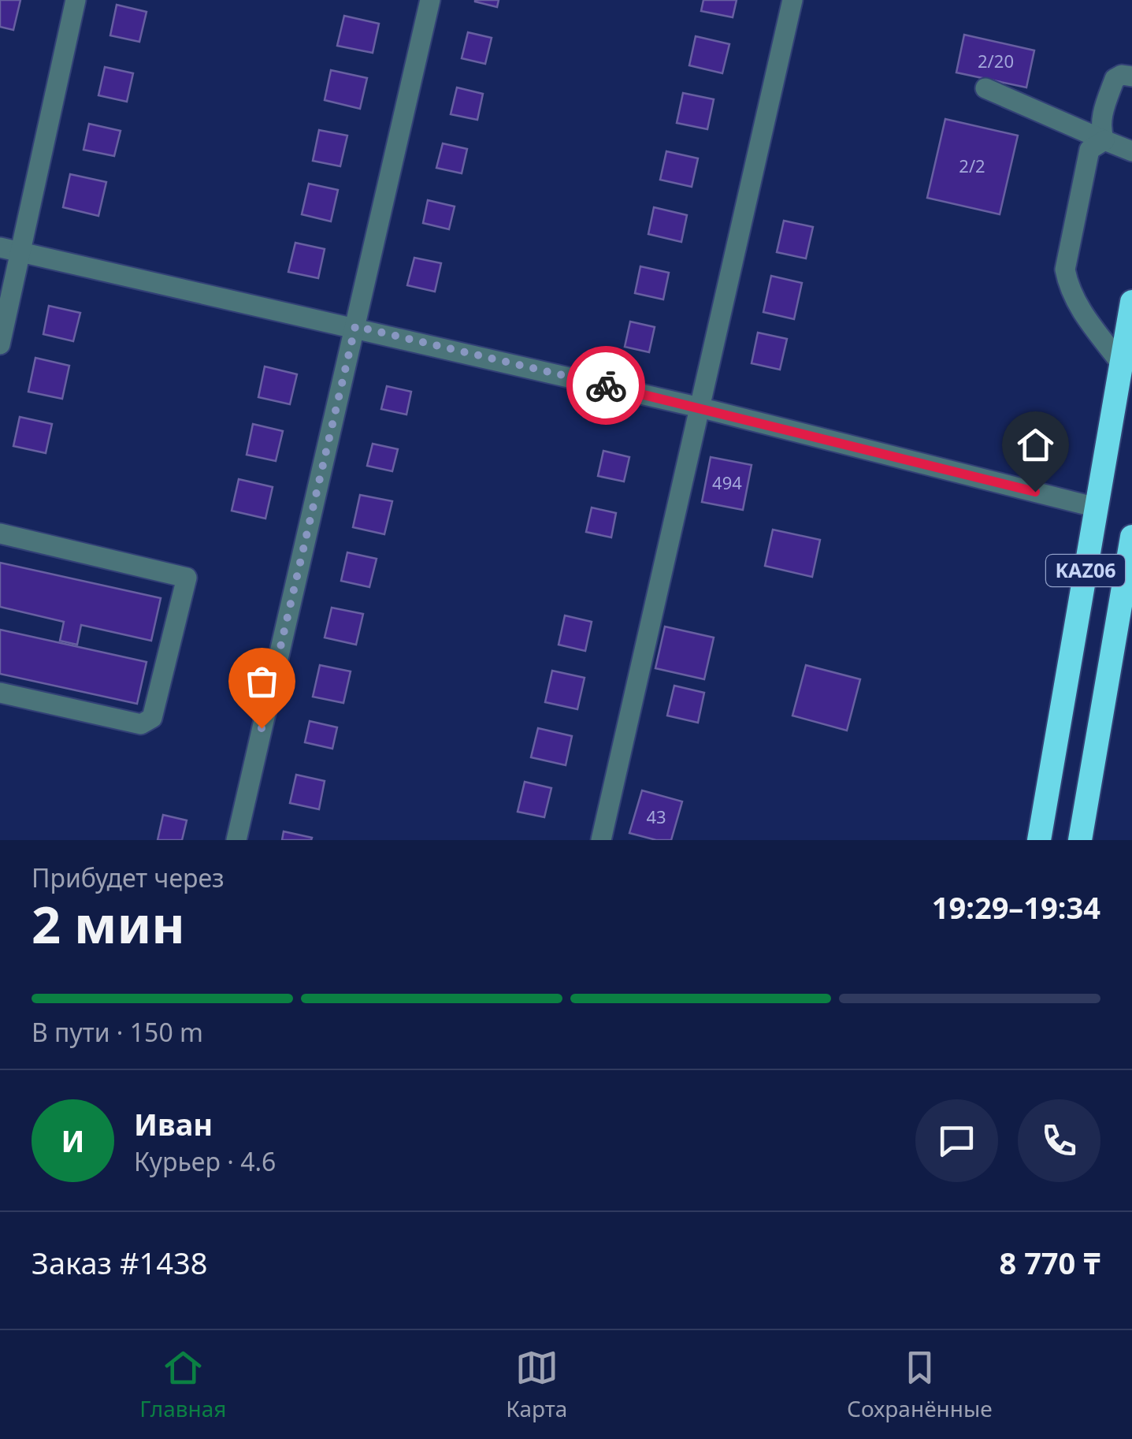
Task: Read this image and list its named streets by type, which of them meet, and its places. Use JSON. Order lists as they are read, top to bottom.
{
  "streets": {
    "highway": ["KАZ06"]
  },
  "house_numbers": [
    "2/20",
    "2/2",
    "494",
    "43"
  ],
  "page": {
    "heading": ["2 мин", "Прибудет через", "19:29–19:34"],
    "panel": [
      "Иван",
      "Курьер · 4.6",
      "Заказ #1438",
      "8 770 ₸"
    ],
    "bar": "В пути · 150 m",
    "round": "И",
    "tabs": ["Главная", "Карта", "Сохранённые"]
  }
}
